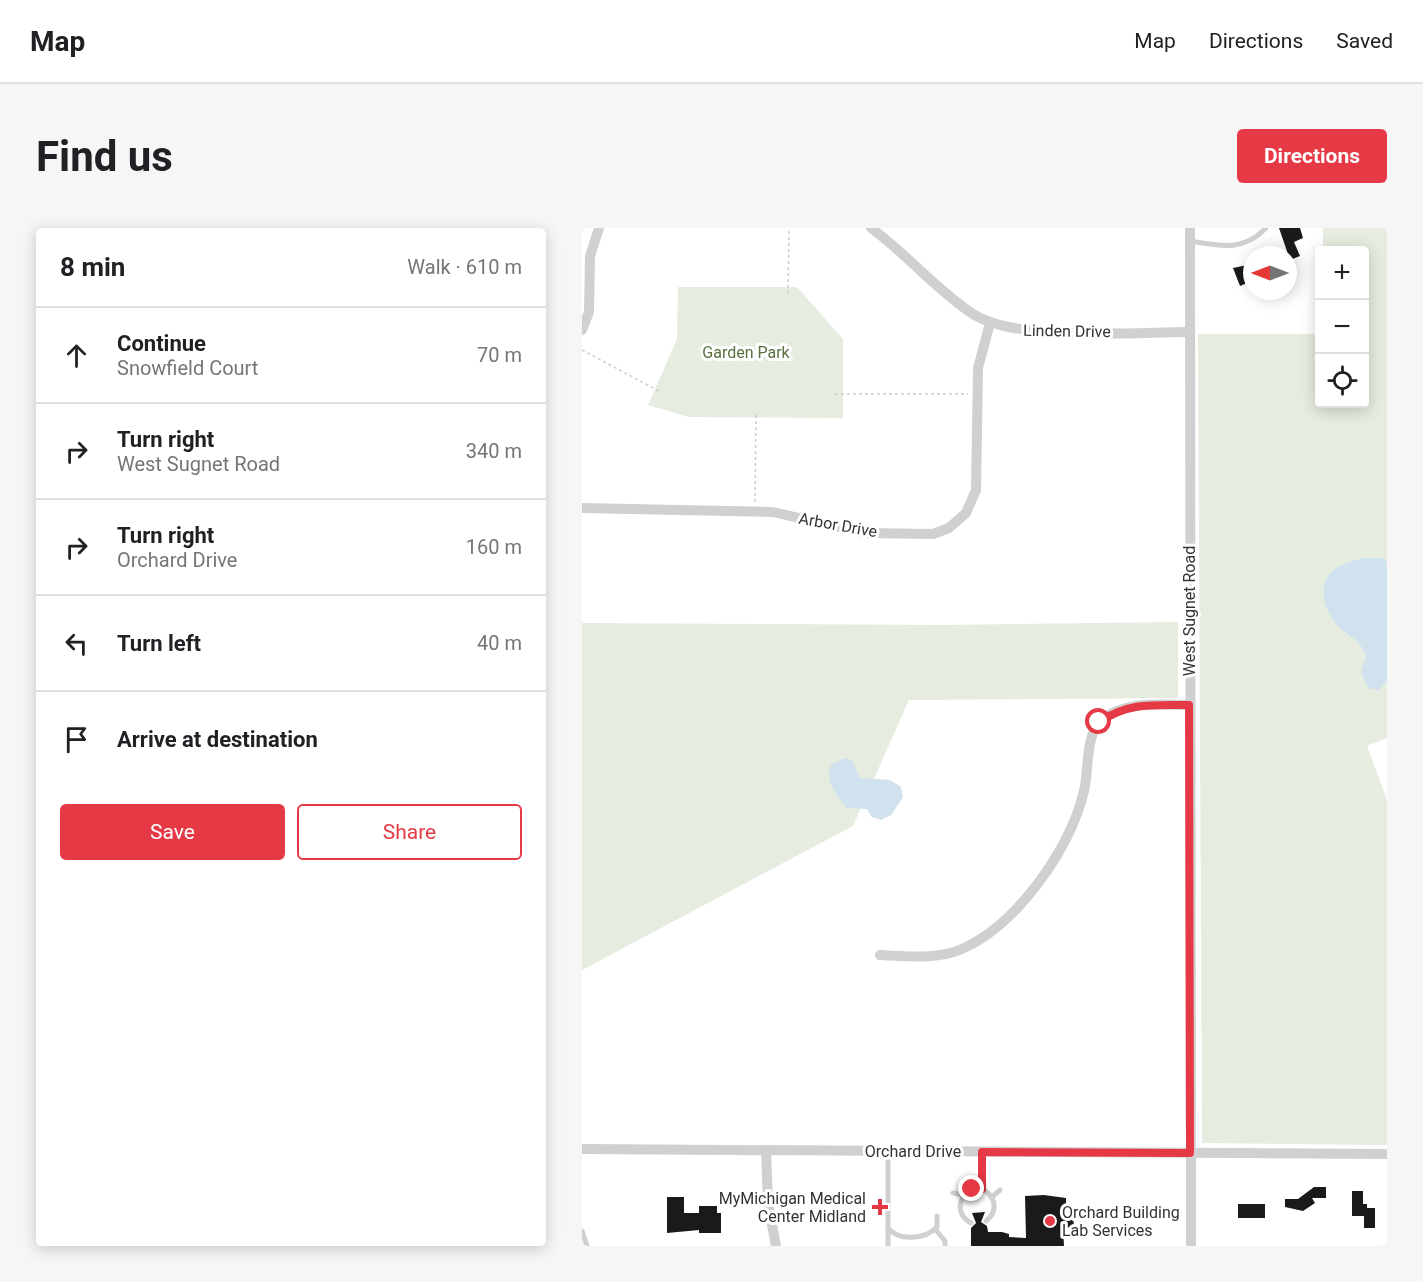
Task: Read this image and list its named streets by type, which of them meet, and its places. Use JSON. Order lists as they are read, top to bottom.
{
  "streets": {
    "street": [
      "Linden Drive",
      "Arbor Drive",
      "West Sugnet Road",
      "Orchard Drive"
    ]
  },
  "crossings": [
    ["Linden Drive", "Arbor Drive"],
    ["Linden Drive", "West Sugnet Road"],
    ["West Sugnet Road", "Orchard Drive"]
  ],
  "parks": ["Garden Park"],
  "places": {
    "health": ["MyMichigan Medical Center Midland"],
    "other": ["Orchard Building Lab Services"]
  },
  "north": "left",
  "page": {
    "header": "Map",
    "nav": ["Map", "Directions", "Saved"],
    "buttons": [
      "Directions",
      ["Save", "Share"]
    ],
    "title": "Find us",
    "heading": ["8 min", "Walk · 610 m"],
    "map_buttons": ["+", "−"],
    "list": [
      ["Continue", "Snowfield Court", "70 m"],
      ["Turn right", "West Sugnet Road", "340 m"],
      ["Turn right", "Orchard Drive", "160 m"],
      ["Turn left", "40 m"],
      "Arrive at destination"
    ]
  }
}
